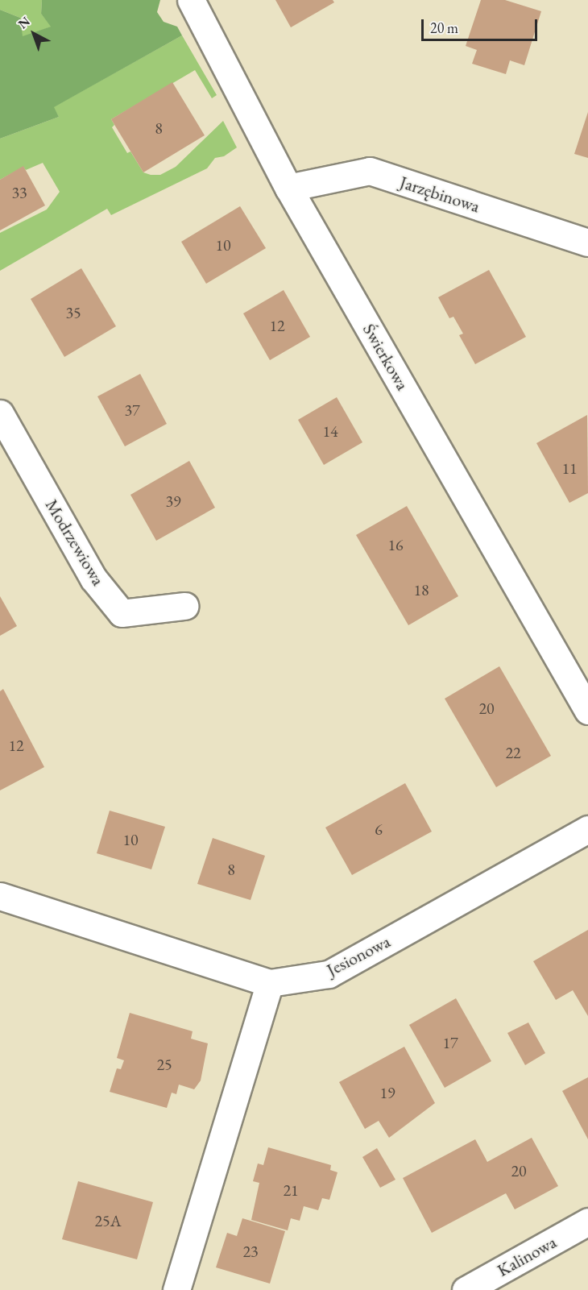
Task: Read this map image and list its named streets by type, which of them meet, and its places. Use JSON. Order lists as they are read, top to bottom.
{
  "streets": {
    "street": [
      "Jarzębinowa",
      "Świerkowa",
      "Modrzewiowa",
      "Jesionowa",
      "Kalinowa"
    ]
  },
  "crossings": [
    ["Jarzębinowa", "Świerkowa"]
  ],
  "house_numbers": [
    "8",
    "33",
    "10",
    "35",
    "12",
    "37",
    "14",
    "11",
    "39",
    "16",
    "18",
    "20",
    "12",
    "22",
    "6",
    "10",
    "8",
    "17",
    "25",
    "19",
    "20",
    "21",
    "25A",
    "23"
  ],
  "scale_bar": "20 m",
  "north": "top left"
}
